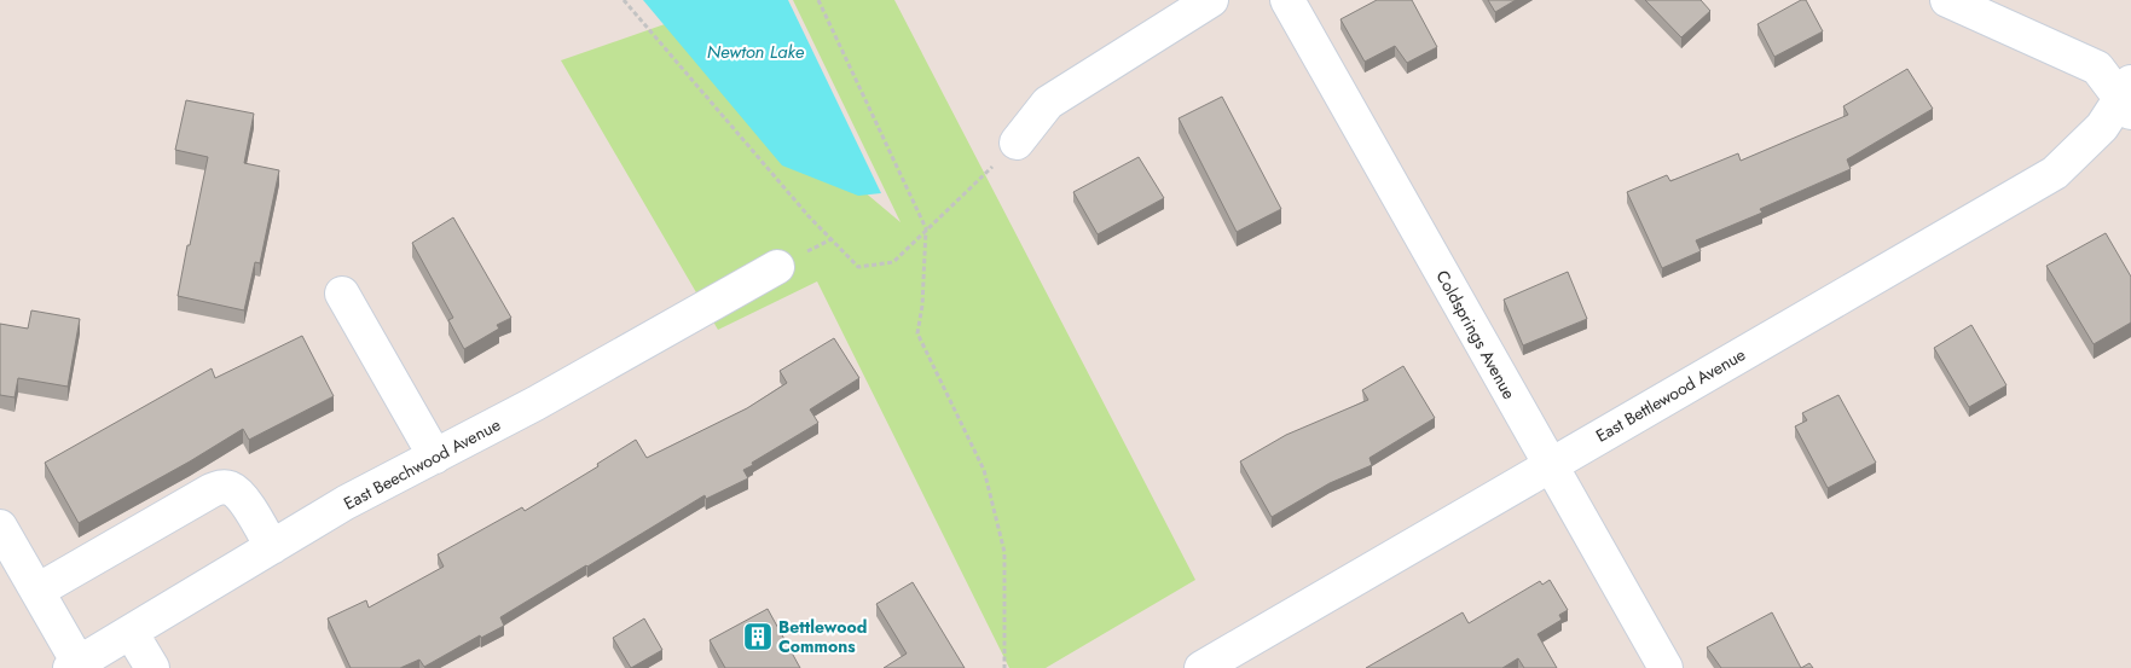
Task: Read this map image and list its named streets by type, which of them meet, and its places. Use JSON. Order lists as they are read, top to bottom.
{
  "streets": {
    "street": ["Coldsprings Avenue", "East Bettlewood Avenue", "East Beechwood Avenue"]
  },
  "crossings": [
    ["Coldsprings Avenue", "East Bettlewood Avenue"]
  ],
  "water": ["Newton Lake"],
  "places": {
    "building": ["Bettlewood Commons"]
  }
}
